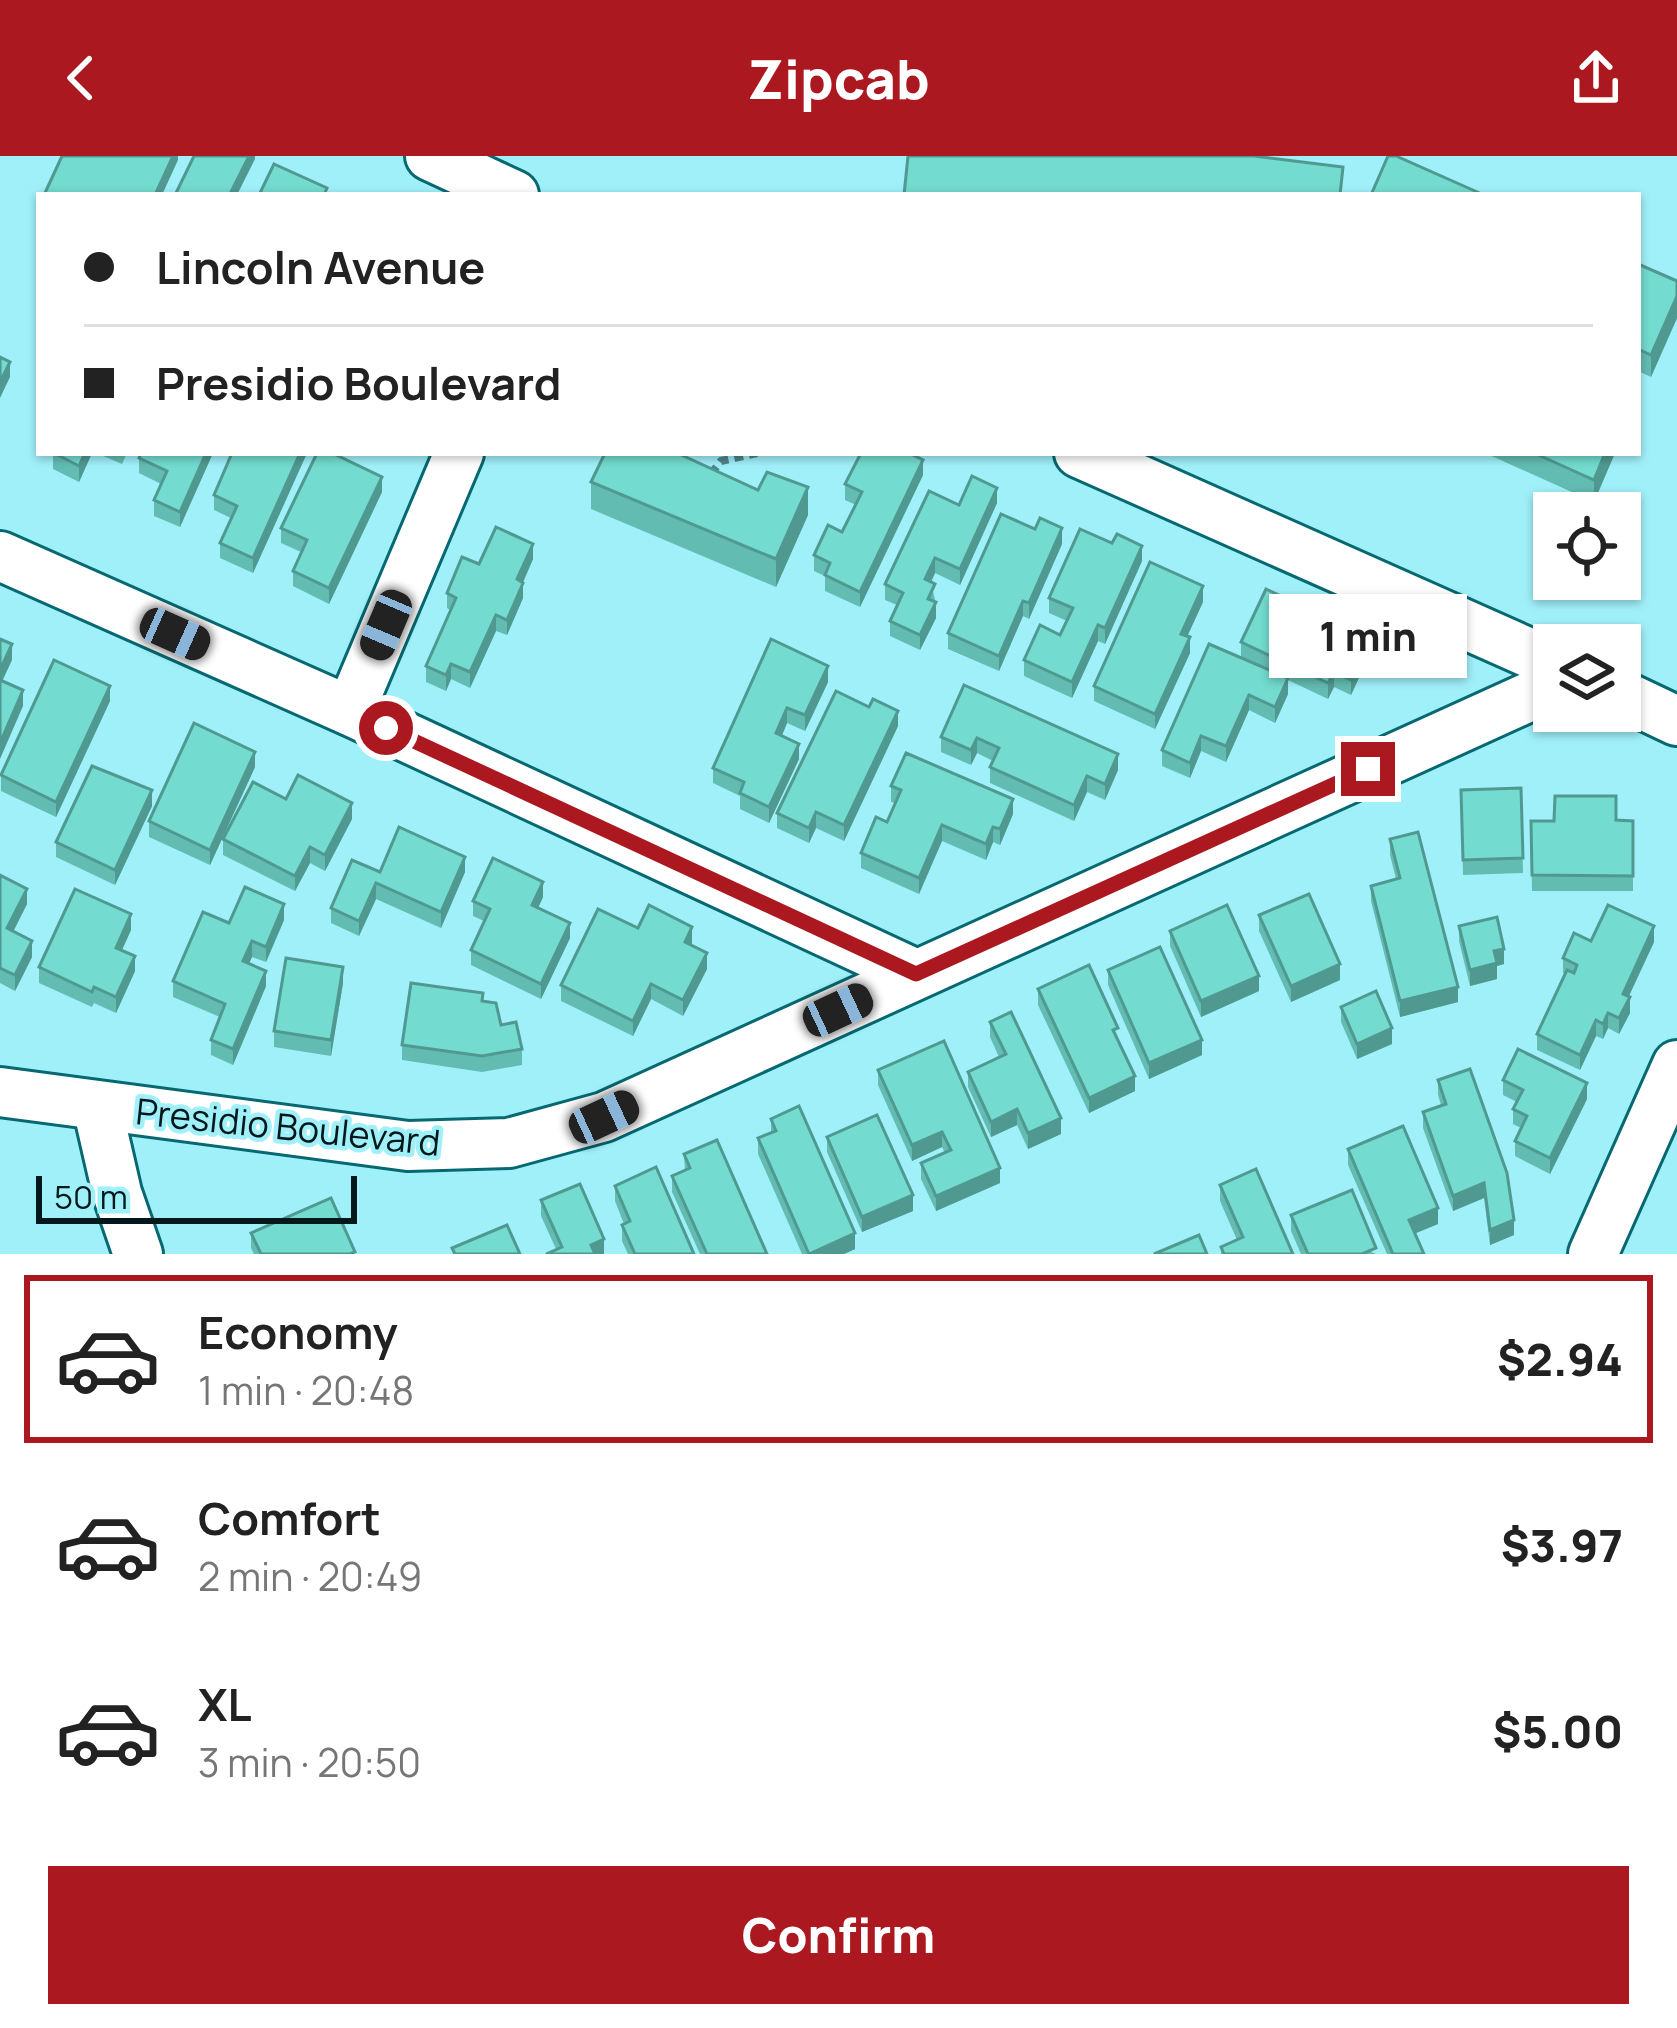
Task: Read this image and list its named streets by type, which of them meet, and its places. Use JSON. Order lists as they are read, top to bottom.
{
  "streets": {
    "street": ["Presidio Boulevard"]
  },
  "scale_bar": "50 m",
  "page": {
    "header": "Zipcab",
    "banner": ["Lincoln Avenue", "Presidio Boulevard"],
    "bubble": "1 min",
    "scale": "50 m",
    "list": [
      {
        "name": "Economy",
        "note": "1 min · 20:48",
        "value": "$2.94"
      },
      {
        "name": "Comfort",
        "note": "2 min · 20:49",
        "value": "$3.97"
      },
      {
        "name": "XL",
        "note": "3 min · 20:50",
        "value": "$5.00"
      }
    ],
    "buttons": "Confirm"
  }
}
